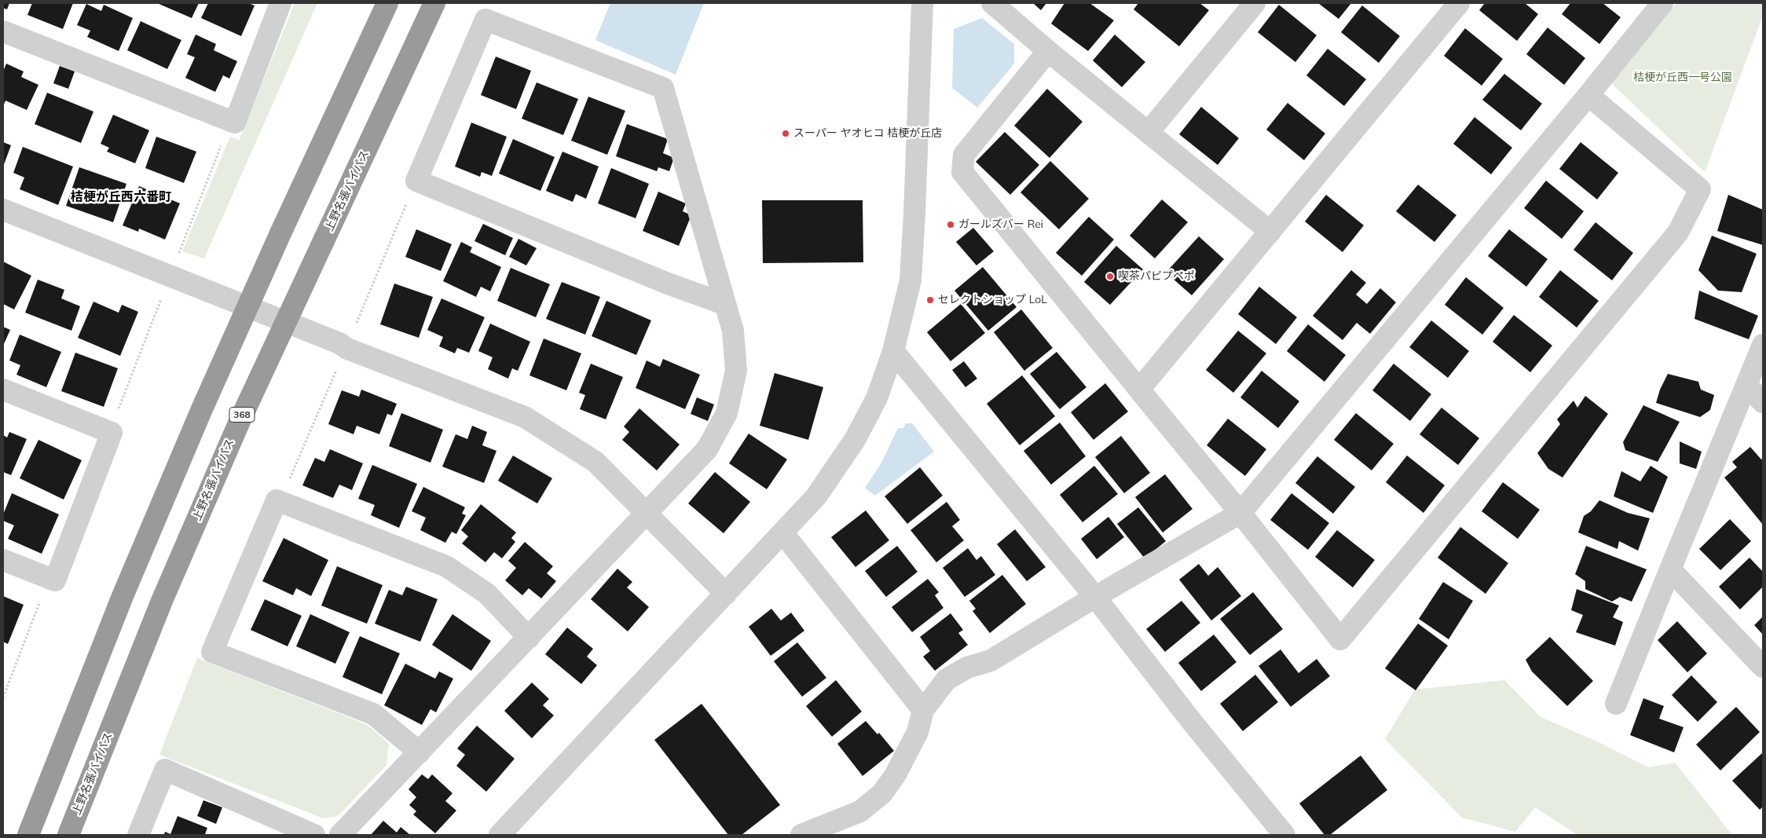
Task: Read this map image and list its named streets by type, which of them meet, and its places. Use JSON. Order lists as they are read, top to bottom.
{
  "streets": {
    "highway": ["上野名張バイパス", "368"]
  },
  "districts": ["桔梗が丘西六番町"],
  "parks": ["桔梗が丘西一号公園"],
  "places": [
    "スーパー ヤオヒコ 桔梗が丘店",
    "ガールズバー Rei",
    "喫茶パピプペポ",
    "セレクトショップ LoL"
  ]
}
